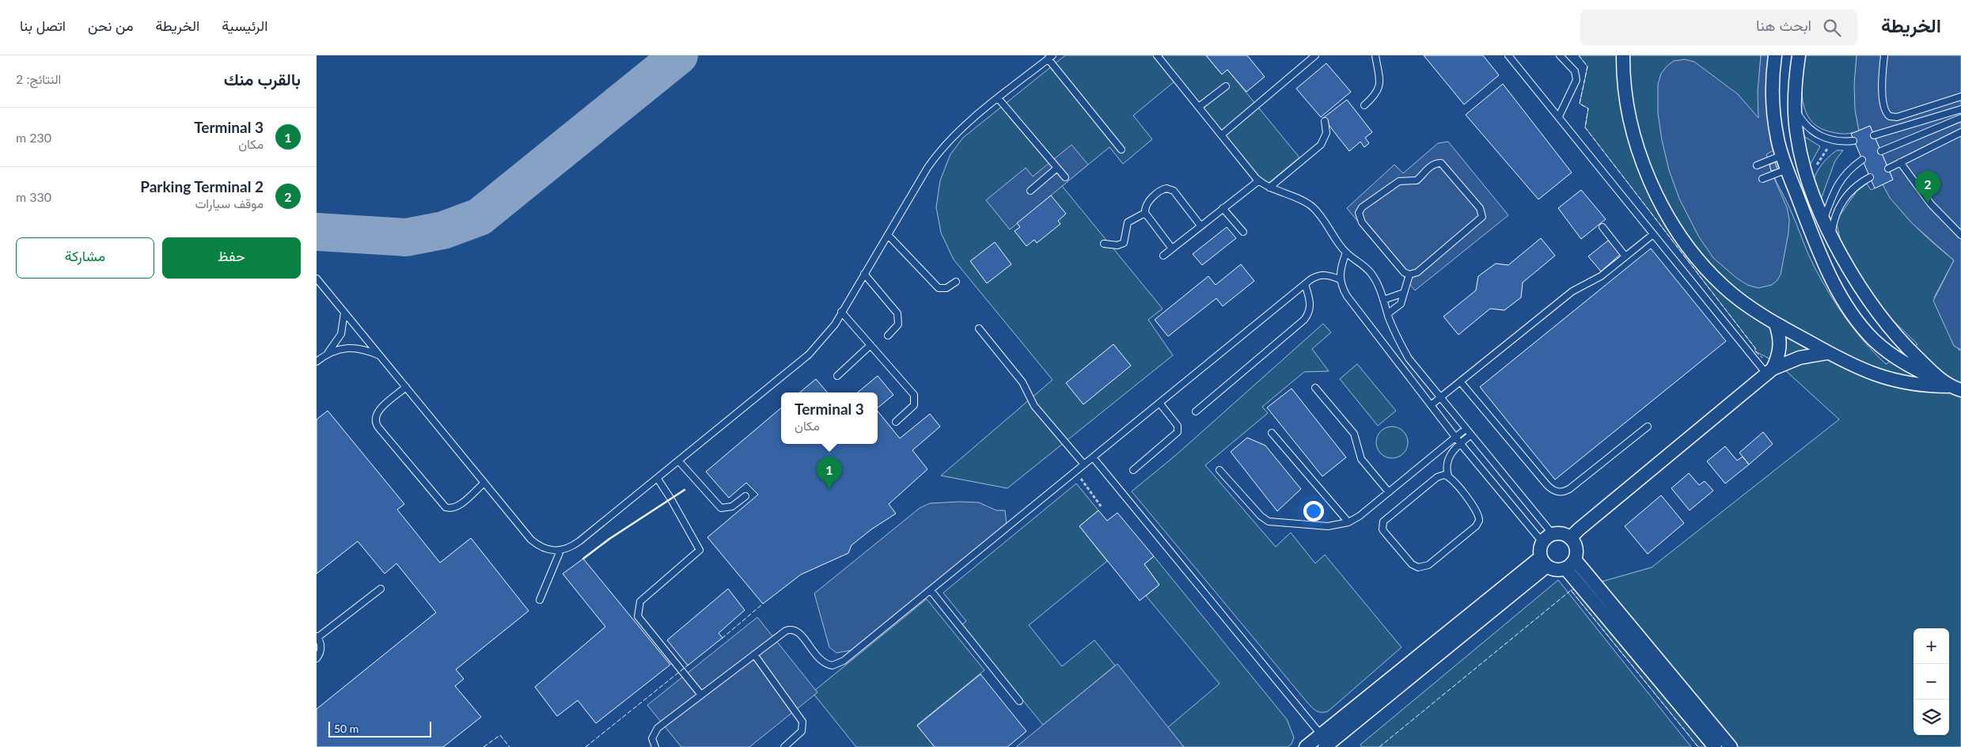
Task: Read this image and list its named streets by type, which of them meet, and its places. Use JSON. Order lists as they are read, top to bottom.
{
  "scale_bar": "50 m",
  "page": {
    "header": "الخريطة",
    "search": "ابحث هنا",
    "nav": [
      "الرئيسية",
      "الخريطة",
      "من نحن",
      "اتصل بنا"
    ],
    "heading": ["بالقرب منك", "النتائج: 2"],
    "list": [
      {
        "mark": "1",
        "name": "Terminal 3",
        "note": "مكان",
        "value": "230 m"
      },
      {
        "mark": "2",
        "name": "Parking Terminal 2",
        "note": "موقف سيارات",
        "value": "330 m"
      }
    ],
    "pins": ["2", "1"],
    "buttons": ["حفظ", "مشاركة"],
    "popup": ["Terminal 3", "مكان"],
    "map_buttons": ["+", "−"],
    "scale": "50 m"
  }
}
